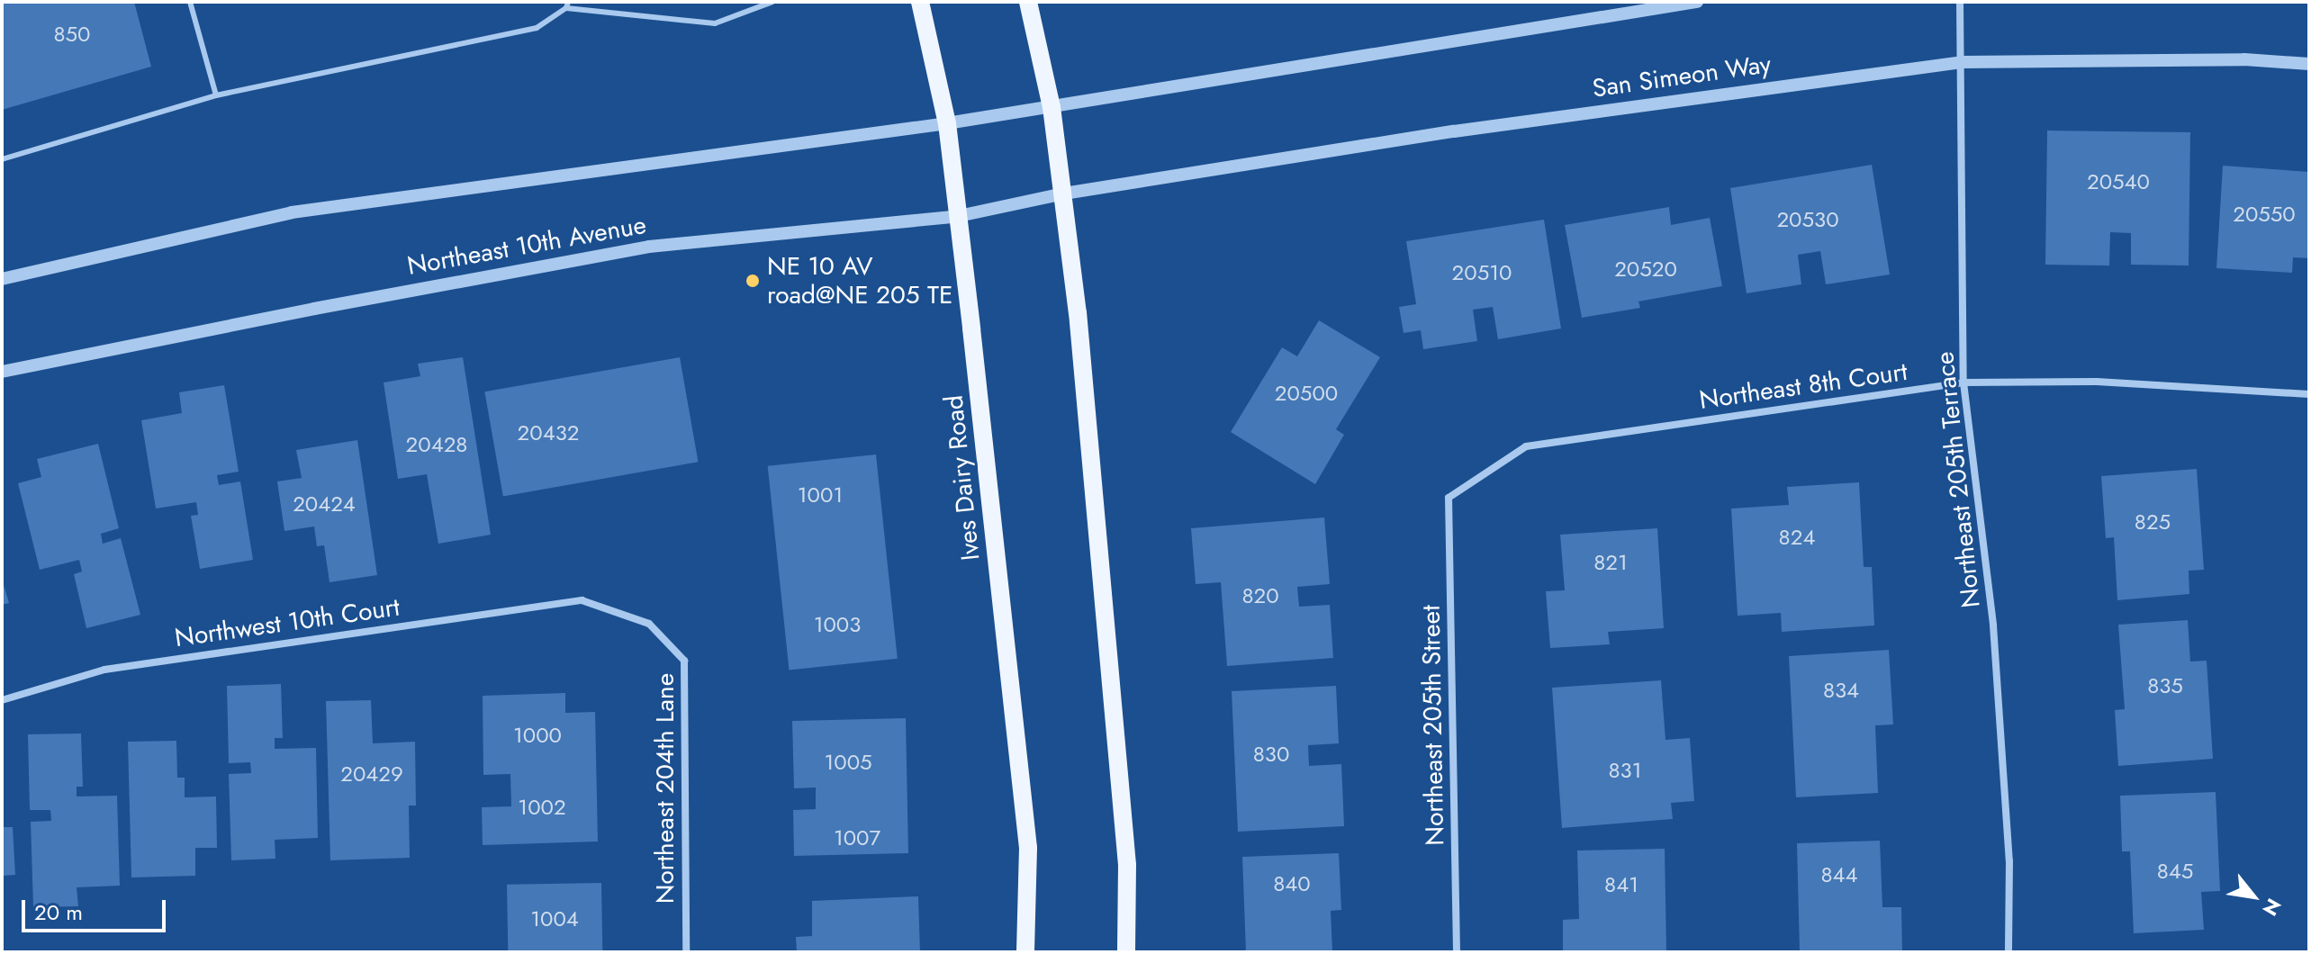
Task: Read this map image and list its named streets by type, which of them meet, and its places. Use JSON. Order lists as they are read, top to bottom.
{
  "streets": {
    "main road": ["Ives Dairy Road"],
    "street": [
      "San Simeon Way",
      "Northeast 10th Avenue",
      "Northeast 8th Court",
      "Northeast 205th Terrace",
      "Northwest 10th Court",
      "Northeast 205th Street",
      "Northeast 204th Lane"
    ]
  },
  "crossings": [
    ["San Simeon Way", "Northeast 10th Avenue"],
    ["San Simeon Way", "Northeast 205th Terrace"],
    ["Northeast 10th Avenue", "Ives Dairy Road"],
    ["Northeast 8th Court", "Northeast 205th Terrace"],
    ["Northeast 8th Court", "Northeast 205th Street"],
    ["Northwest 10th Court", "Northeast 204th Lane"]
  ],
  "places": ["NE 10 AV road@NE 205 TE"],
  "house_numbers": [
    "850",
    "20540",
    "20550",
    "20530",
    "20520",
    "20510",
    "20500",
    "20432",
    "20428",
    "1001",
    "20424",
    "825",
    "824",
    "821",
    "820",
    "1003",
    "835",
    "834",
    "1000",
    "830",
    "1005",
    "831",
    "20429",
    "1002",
    "1007",
    "845",
    "844",
    "840",
    "841",
    "1004"
  ],
  "scale_bar": "20 m",
  "north": "bottom right"
}
